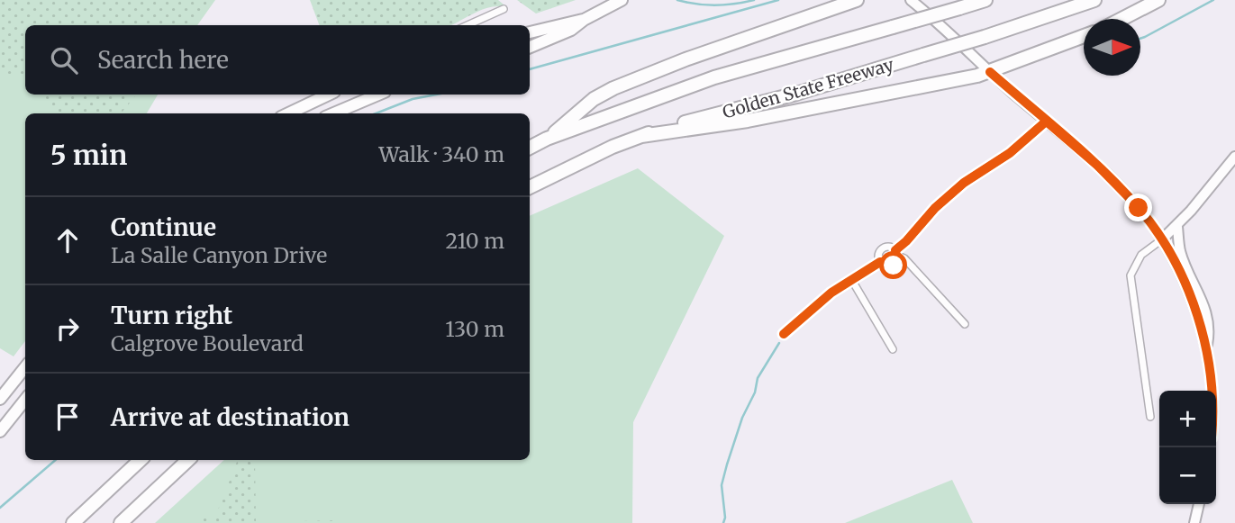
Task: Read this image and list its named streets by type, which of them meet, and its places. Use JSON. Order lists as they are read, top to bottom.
{
  "streets": {
    "highway": ["Golden State Freeway"]
  },
  "north": "right",
  "page": {
    "search": "Search here",
    "heading": ["5 min", "Walk · 340 m"],
    "list": [
      ["Continue", "La Salle Canyon Drive", "210 m"],
      ["Turn right", "Calgrove Boulevard", "130 m"],
      "Arrive at destination"
    ],
    "map_buttons": ["+", "−"]
  }
}
